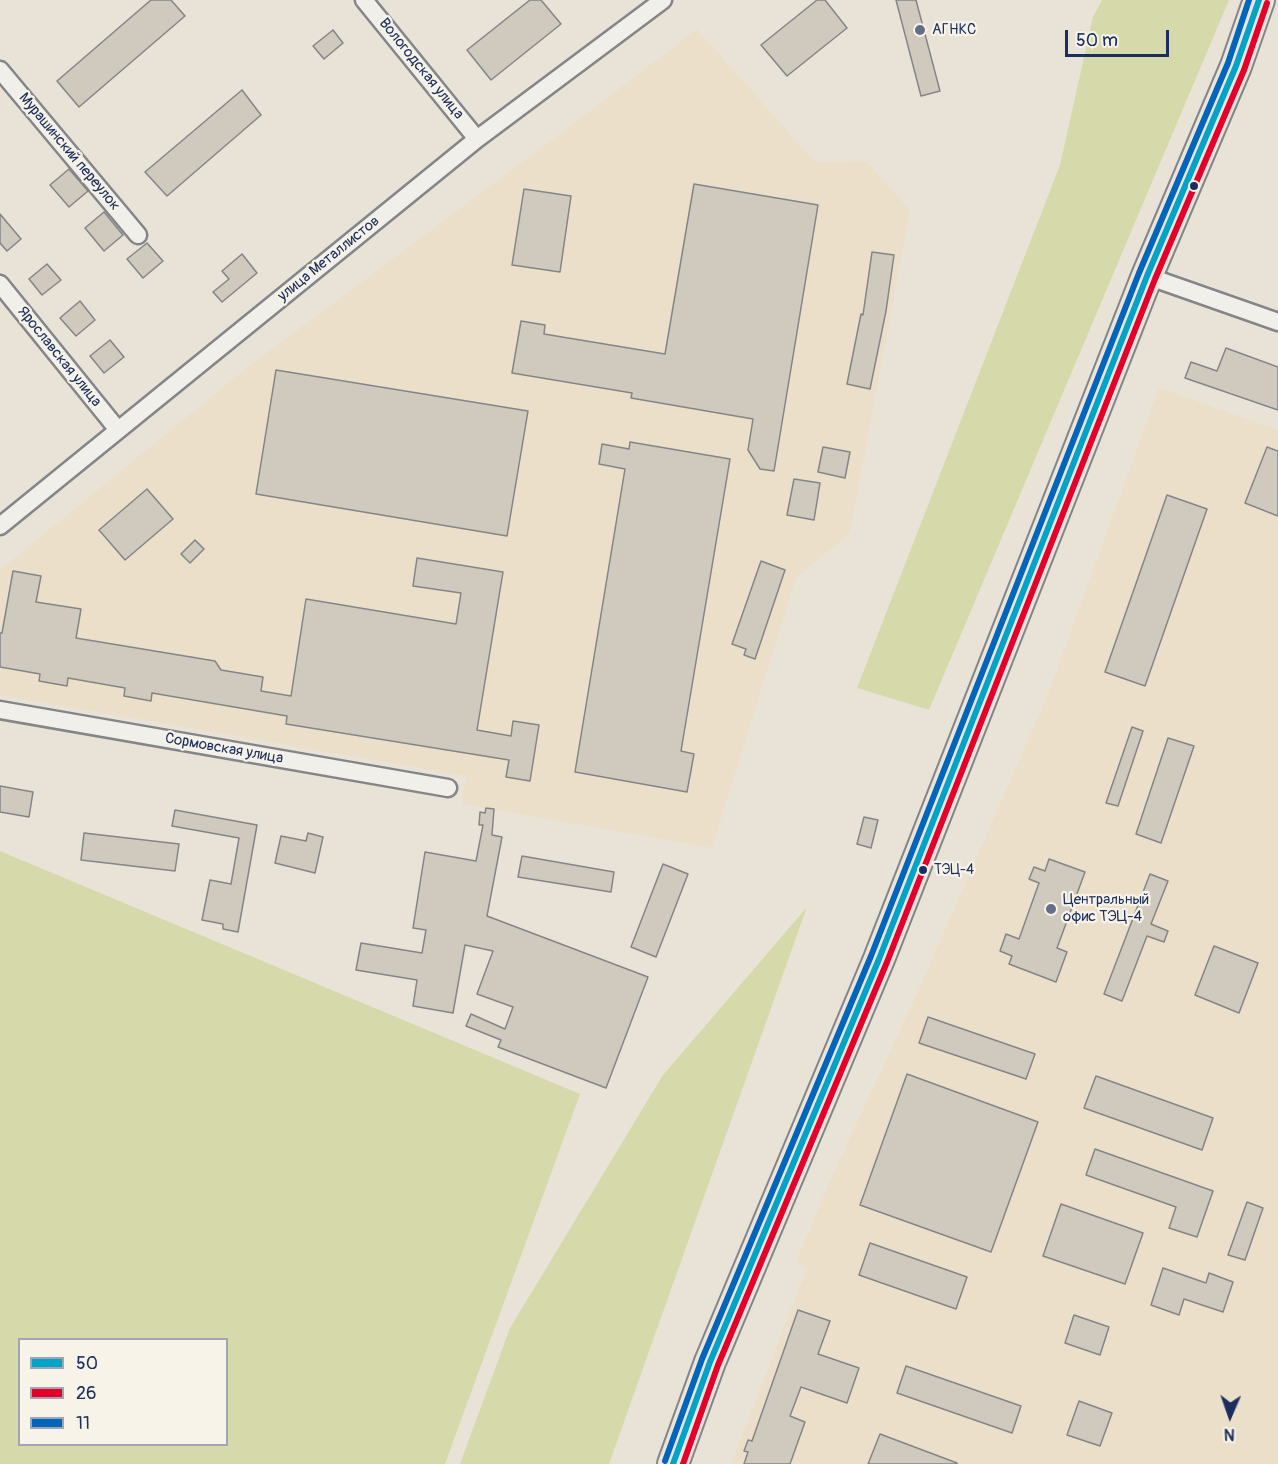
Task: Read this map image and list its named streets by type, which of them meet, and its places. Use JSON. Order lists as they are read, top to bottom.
{
  "streets": {
    "street": [
      "Вологодская улица",
      "Мурашинский переулок",
      "улица Металлистов",
      "Ярославская улица",
      "Сормовская улица"
    ]
  },
  "crossings": [
    ["Вологодская улица", "улица Металлистов"],
    ["улица Металлистов", "Ярославская улица"]
  ],
  "places": ["АГНКС", "ТЭЦ-4", "Центральный офис ТЭЦ-4"],
  "lines": ["transit line 50", "transit line 11", "transit line 26"],
  "legend": ["50", "26", "11"],
  "scale_bar": "50 m",
  "north": "bottom"
}
